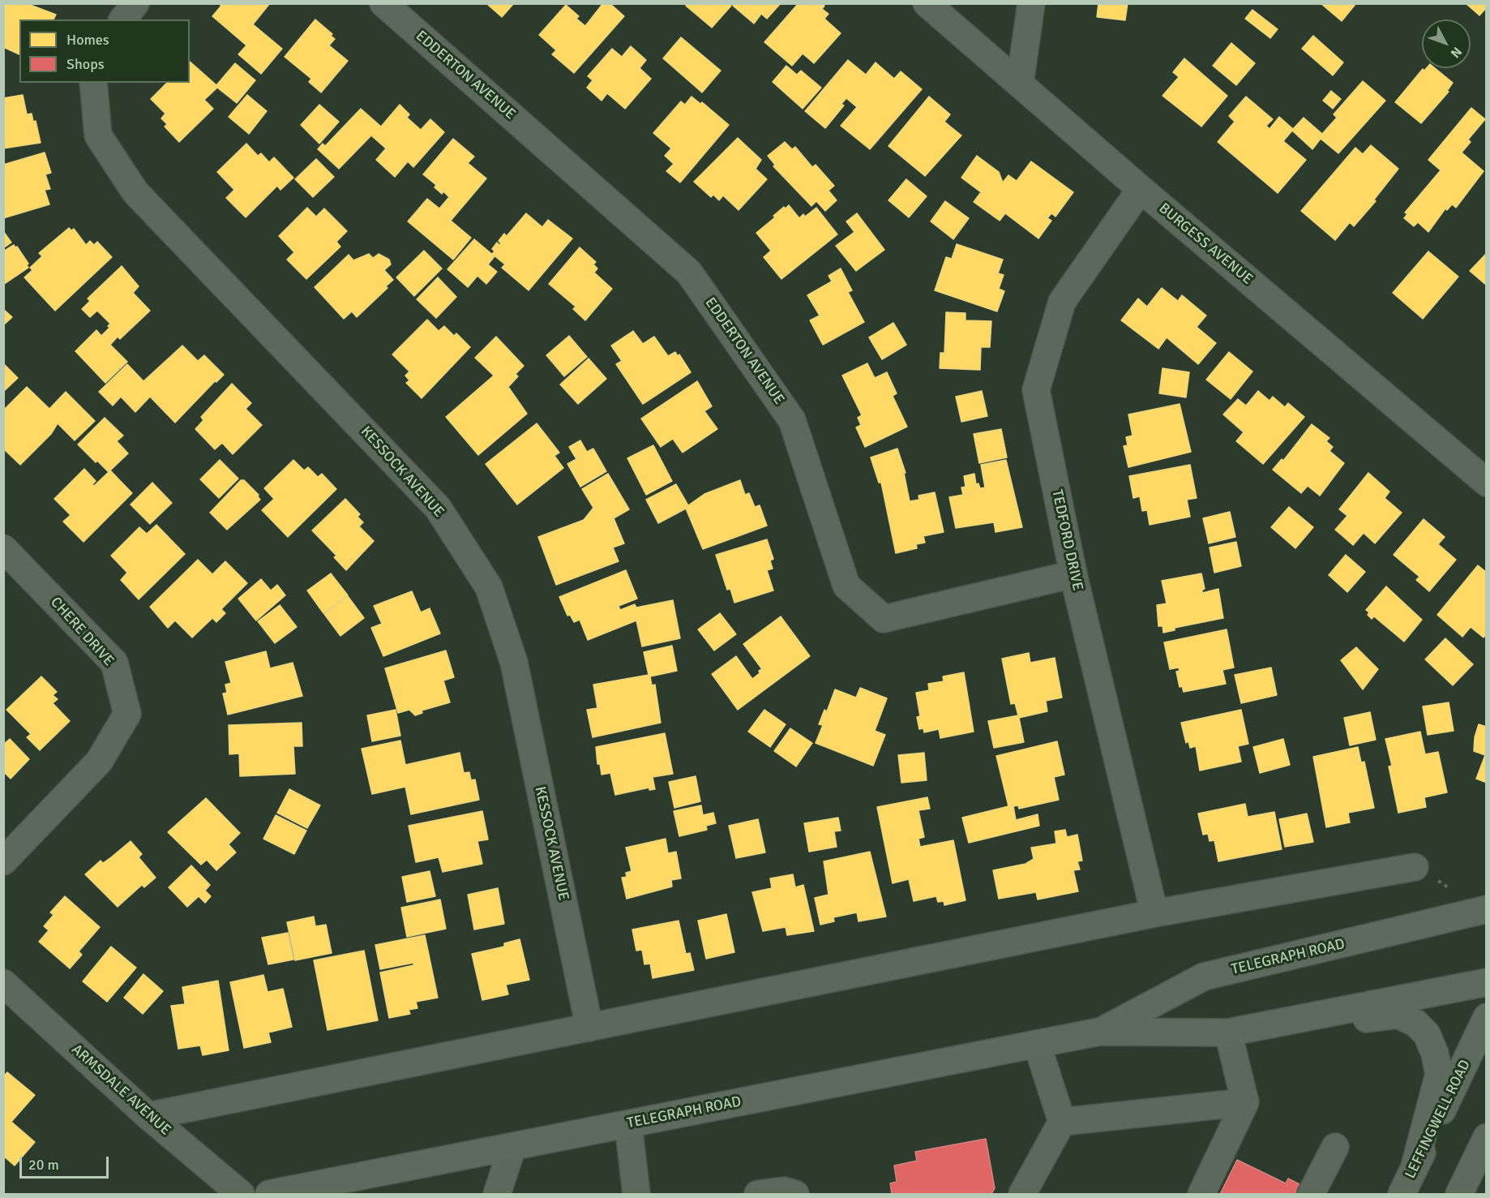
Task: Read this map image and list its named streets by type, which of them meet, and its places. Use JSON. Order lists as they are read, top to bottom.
{
  "streets": {
    "main road": ["TELEGRAPH ROAD", "LEFFINGWELL ROAD"],
    "street": [
      "EDDERTON AVENUE",
      "BURGESS AVENUE",
      "KESSOCK AVENUE",
      "TEDFORD DRIVE",
      "CHERE DRIVE",
      "ARMSDALE AVENUE"
    ]
  },
  "crossings": [
    ["EDDERTON AVENUE", "TEDFORD DRIVE"],
    ["BURGESS AVENUE", "TEDFORD DRIVE"]
  ],
  "legend": ["Homes", "Shops"],
  "scale_bar": "20 m",
  "north": "bottom right"
}
